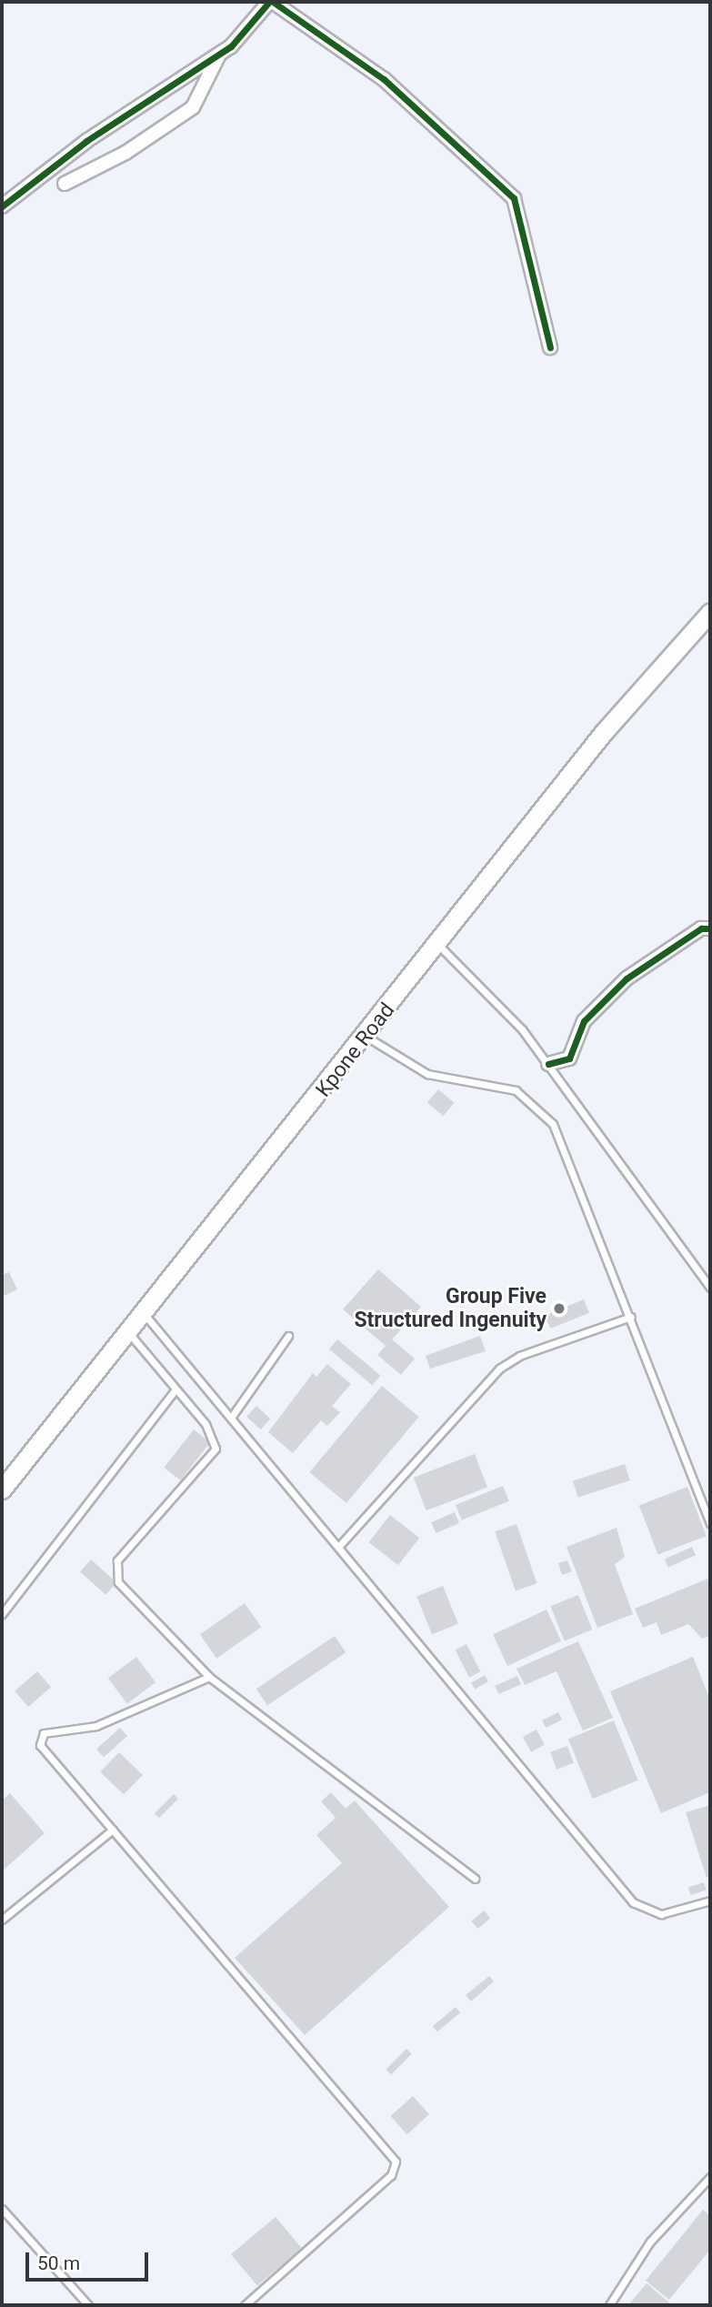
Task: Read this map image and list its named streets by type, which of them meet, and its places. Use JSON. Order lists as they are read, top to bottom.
{
  "streets": {
    "main road": ["Kpone Road"]
  },
  "places": ["Group Five Structured Ingenuity"],
  "scale_bar": "50 m"
}
